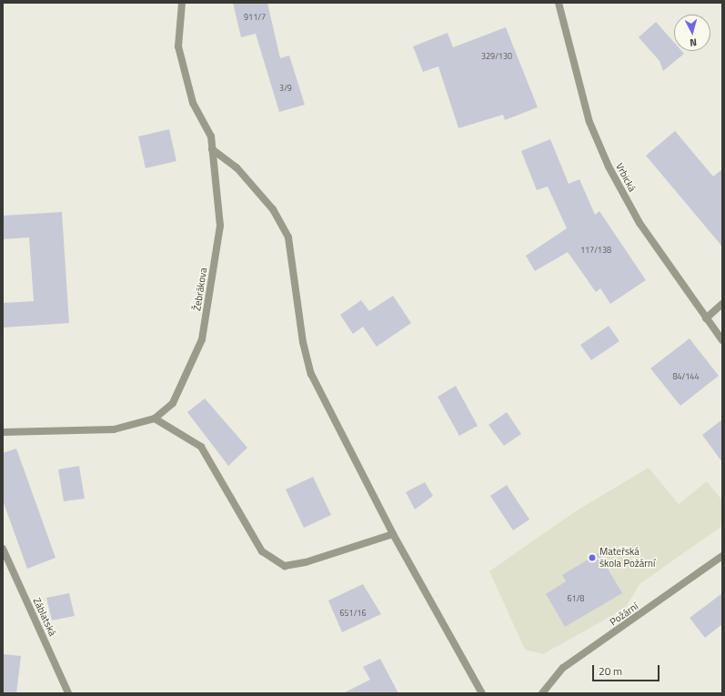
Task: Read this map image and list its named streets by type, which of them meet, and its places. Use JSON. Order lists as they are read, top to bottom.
{
  "streets": {
    "street": [
      "Vrbická",
      "Žebrákova",
      "Požární",
      "Záblatská"
    ]
  },
  "places": ["Mateřská škola Požární"],
  "house_numbers": [
    "911/7",
    "329/130",
    "3/9",
    "117/138",
    "84/144",
    "61/8",
    "651/16"
  ],
  "scale_bar": "20 m",
  "north": "bottom"
}
